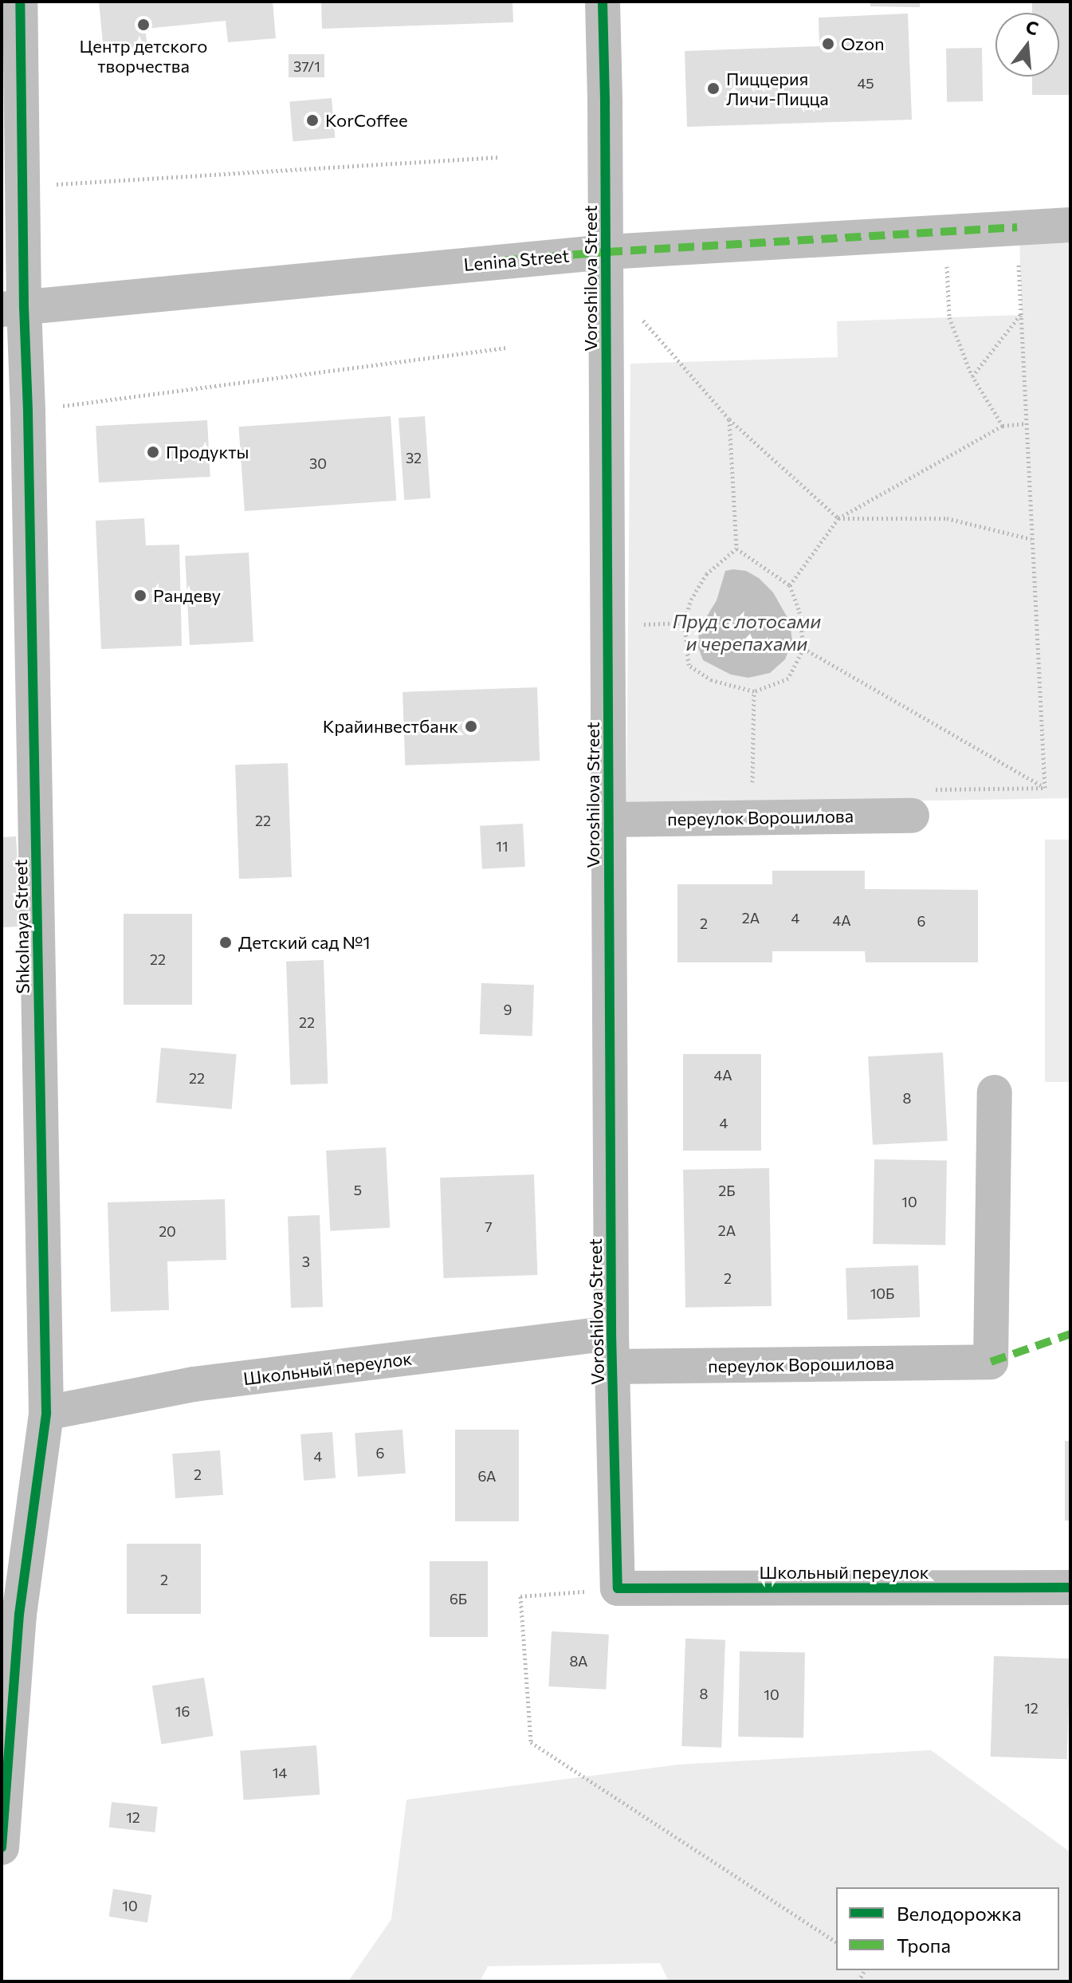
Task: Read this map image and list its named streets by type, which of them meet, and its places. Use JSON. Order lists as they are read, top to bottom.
{
  "streets": {
    "street": [
      "Lenina Street",
      "Voroshilova Street",
      "переулок Ворошилова",
      "Shkolnaya Street",
      "Школьный переулок"
    ]
  },
  "crossings": [
    ["Lenina Street", "Voroshilova Street"],
    ["Lenina Street", "Shkolnaya Street"],
    ["Voroshilova Street", "переулок Ворошилова"],
    ["Voroshilova Street", "Школьный переулок"],
    ["переулок Ворошилова", "Школьный переулок"],
    ["Shkolnaya Street", "Школьный переулок"]
  ],
  "water": ["Пруд с лотосами и черепахами"],
  "places": [
    "Центр детского творчества",
    "Ozon",
    "Пиццерия Личи-Пицца",
    "KorCoffee",
    "Продукты",
    "Рандеву",
    "Крайинвестбанк",
    "Детский сад №1"
  ],
  "house_numbers": [
    "37/1",
    "45",
    "32",
    "30",
    "22",
    "11",
    "2А",
    "4",
    "4А",
    "6",
    "2",
    "22",
    "9",
    "22",
    "4А",
    "22",
    "8",
    "4",
    "5",
    "2Б",
    "10",
    "7",
    "2А",
    "20",
    "3",
    "2",
    "10Б",
    "6",
    "4",
    "2",
    "6А",
    "2",
    "6Б",
    "8А",
    "8",
    "10",
    "12",
    "16",
    "14",
    "12",
    "10"
  ],
  "legend": ["Велодорожка", "Тропа"],
  "north": "top"
}
